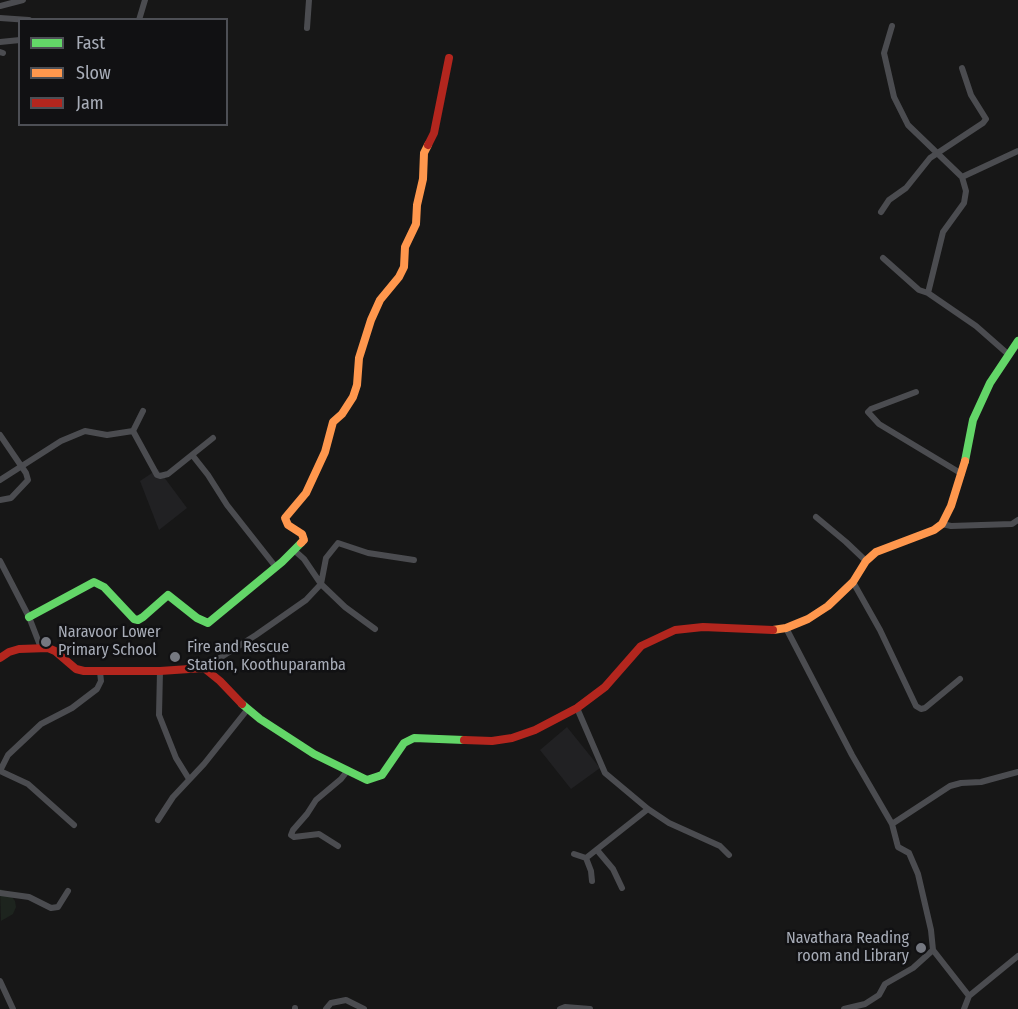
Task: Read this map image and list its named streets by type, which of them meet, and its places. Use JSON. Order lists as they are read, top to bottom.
{
  "places": ["Naravoor Lower Primary School", "Fire and Rescue Station, Koothuparamba", "Navathara Reading room and Library"],
  "legend": ["Fast", "Slow", "Jam"]
}
